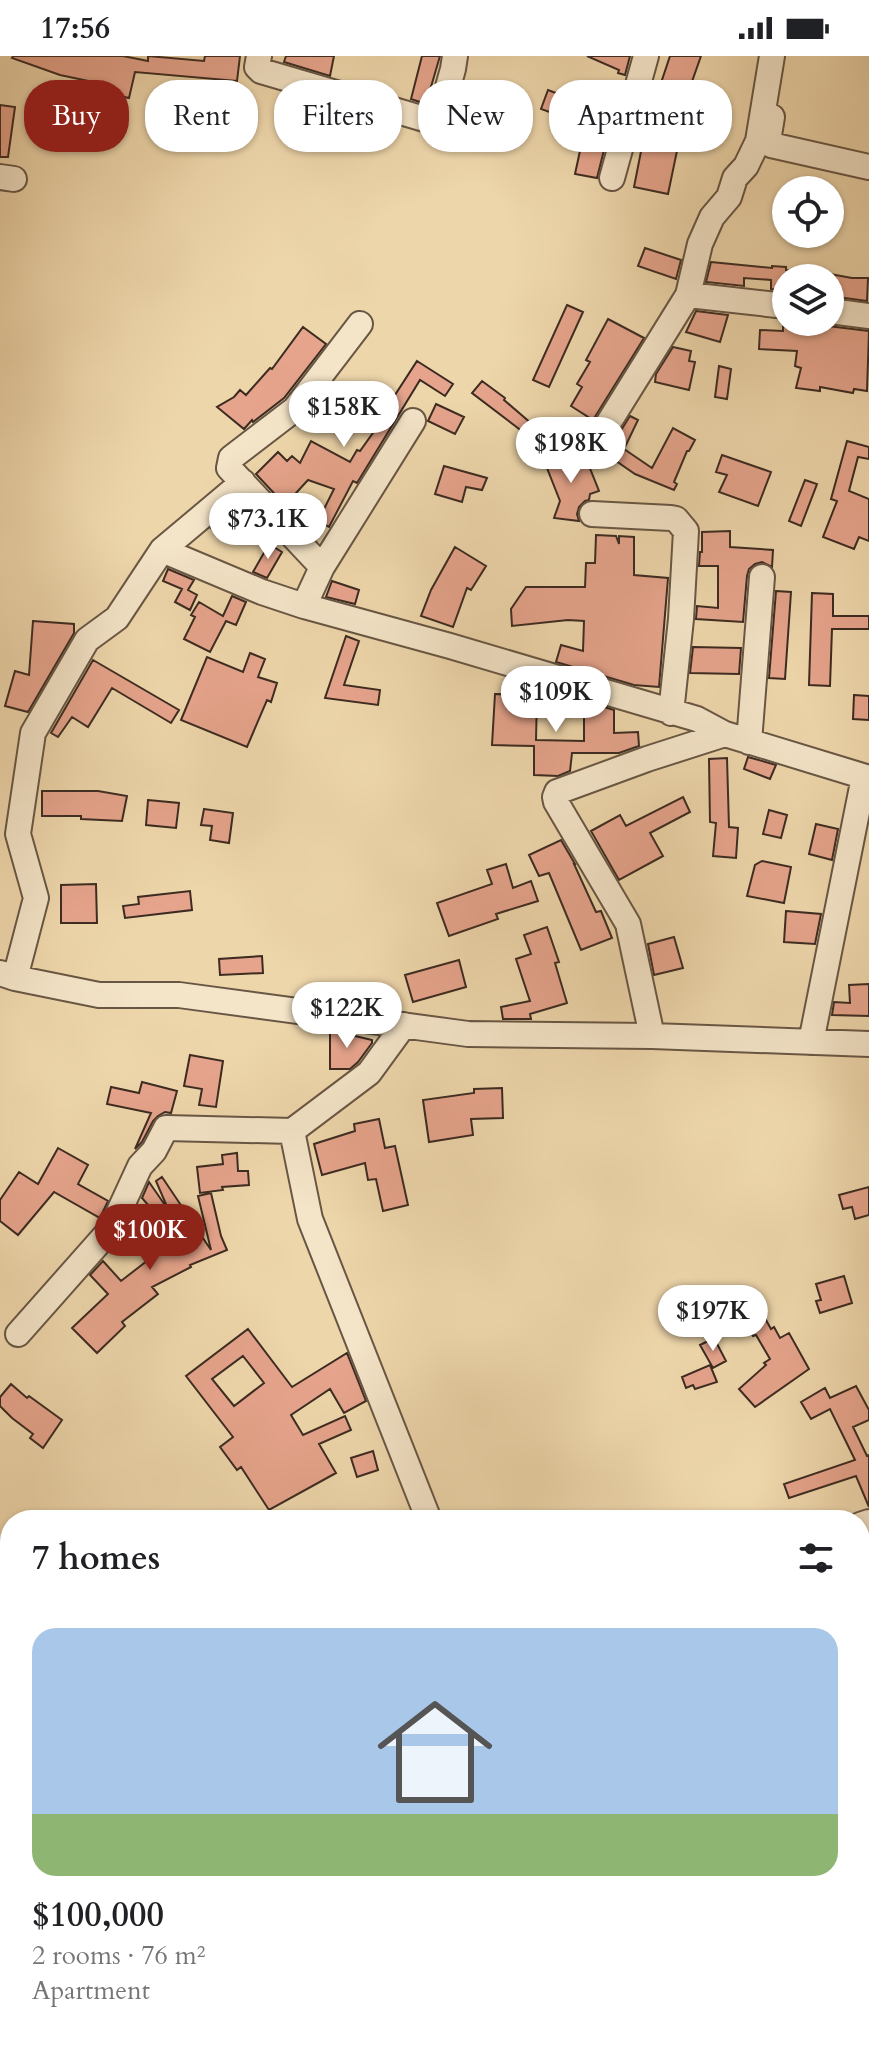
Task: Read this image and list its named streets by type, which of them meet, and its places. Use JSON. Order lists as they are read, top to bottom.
{
  "page": {
    "status": "17:56",
    "chip": [
      "Buy",
      "Rent",
      "Filters",
      "New",
      "Apartment"
    ],
    "price": [
      "$158K",
      "$198K",
      "$73.1K",
      "$109K",
      "$122K",
      "$100K",
      "$197K"
    ],
    "heading": "7 homes",
    "list": [
      {
        "name": "$100,000",
        "note": "2 rooms · 76 m² · Apartment"
      }
    ]
  }
}
